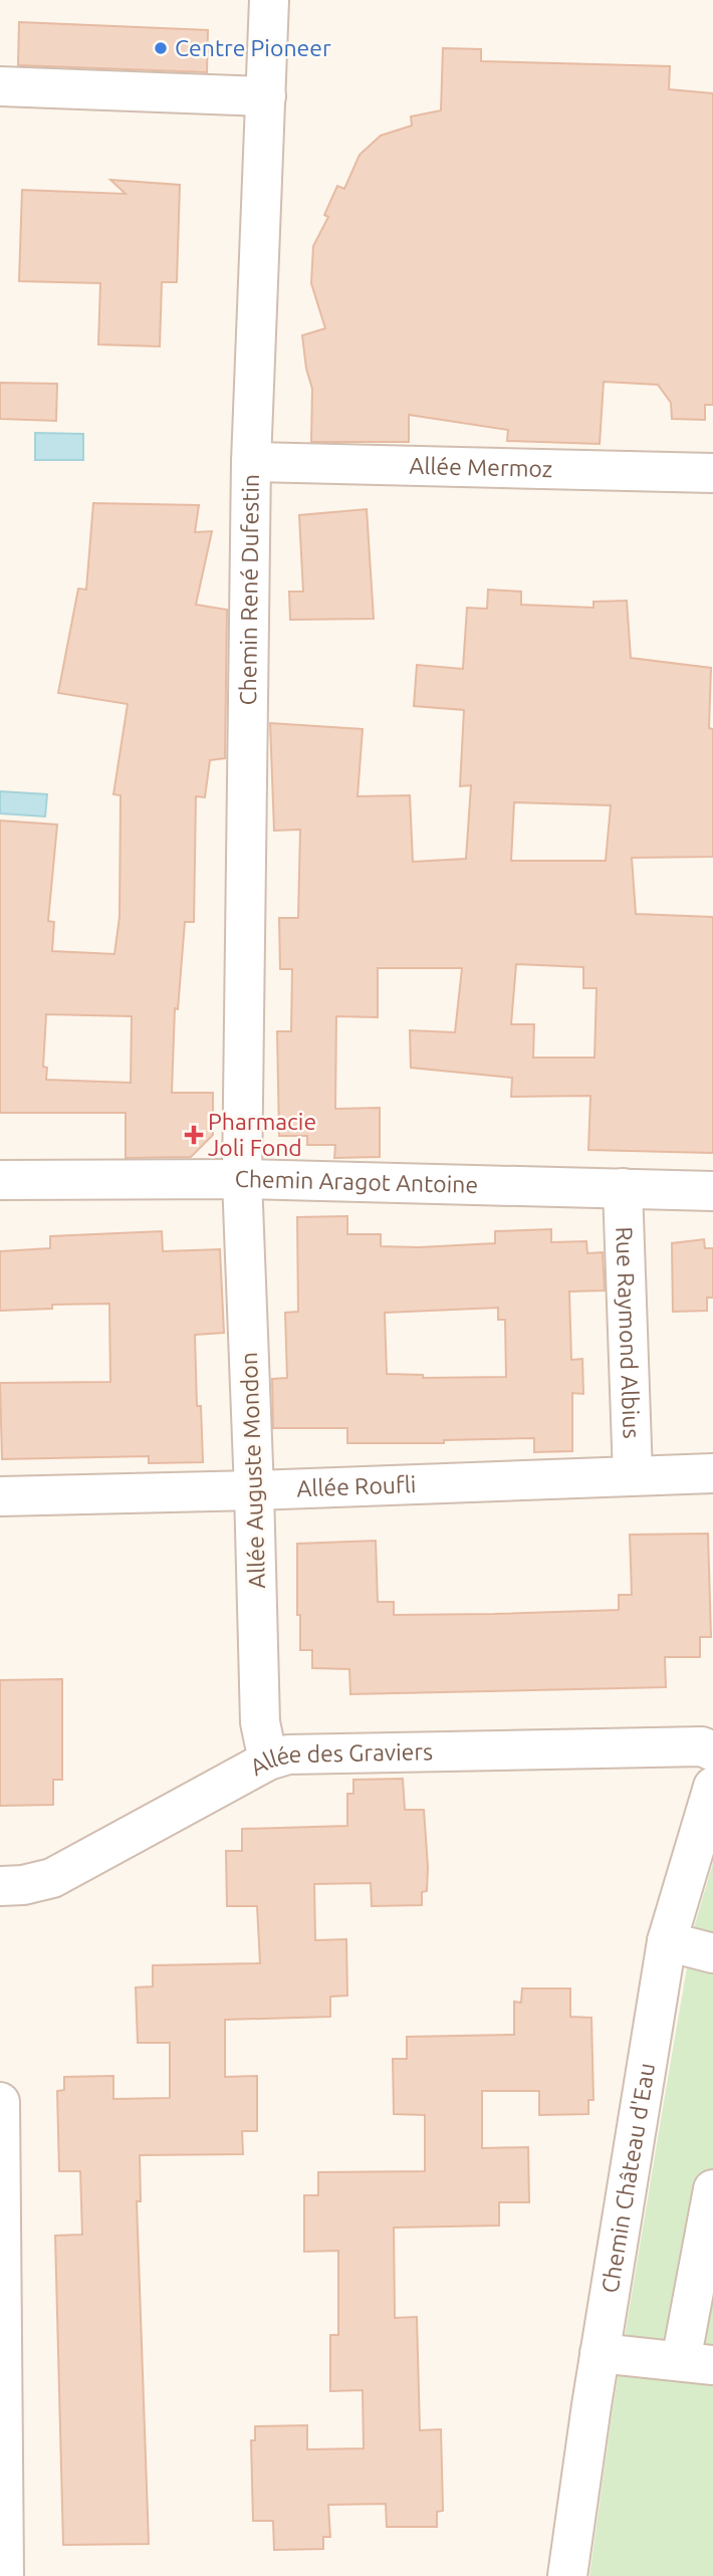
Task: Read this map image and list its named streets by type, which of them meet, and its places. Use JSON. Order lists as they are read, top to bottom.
{
  "streets": {
    "street": [
      "Allée Mermoz",
      "Chemin René Dufestin",
      "Chemin Aragot Antoine",
      "Rue Raymond Albius",
      "Allée Auguste Mondon",
      "Allée Roufli",
      "Allée des Graviers",
      "Chemin Château d'Eau"
    ]
  },
  "crossings": [
    ["Allée Mermoz", "Chemin René Dufestin"],
    ["Chemin René Dufestin", "Chemin Aragot Antoine"],
    ["Chemin René Dufestin", "Allée Auguste Mondon"],
    ["Chemin Aragot Antoine", "Rue Raymond Albius"],
    ["Chemin Aragot Antoine", "Allée Auguste Mondon"],
    ["Rue Raymond Albius", "Allée Roufli"],
    ["Allée Auguste Mondon", "Allée Roufli"],
    ["Allée Auguste Mondon", "Allée des Graviers"]
  ],
  "places": {
    "other": ["Centre Pioneer"],
    "health": ["Pharmacie Joli Fond"]
  }
}
